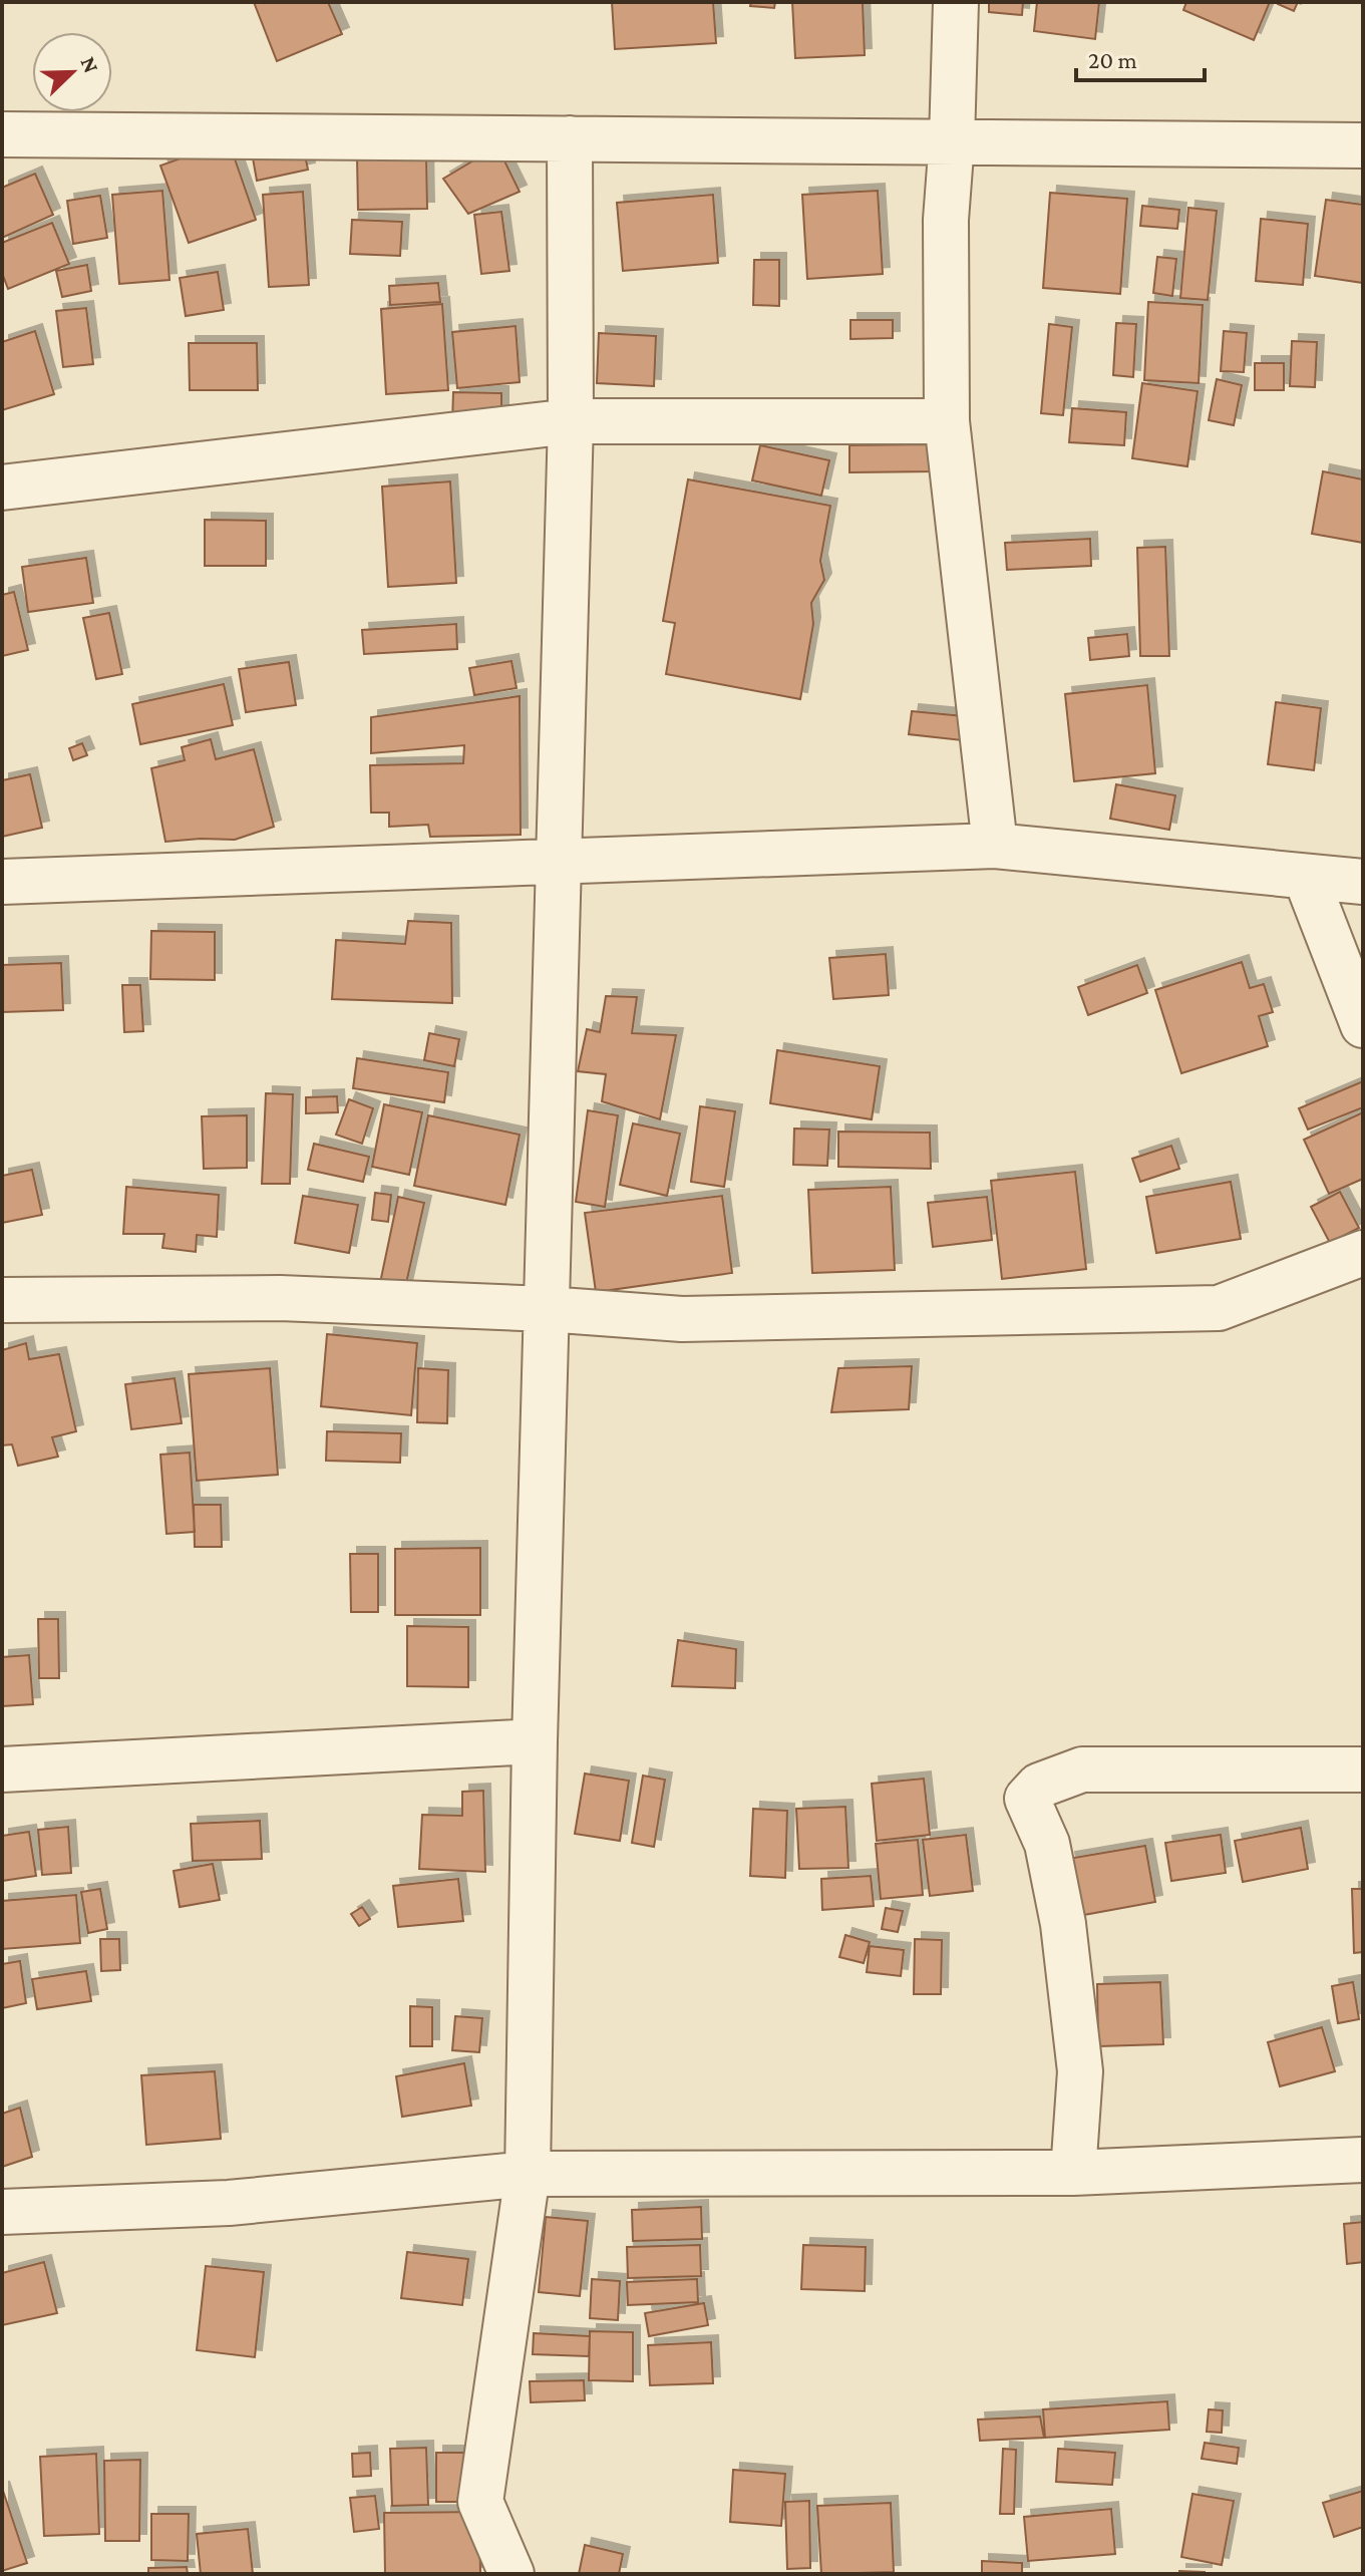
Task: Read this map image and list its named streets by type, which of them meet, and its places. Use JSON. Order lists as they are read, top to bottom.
{
  "scale_bar": "20 m",
  "north": "top right"
}
